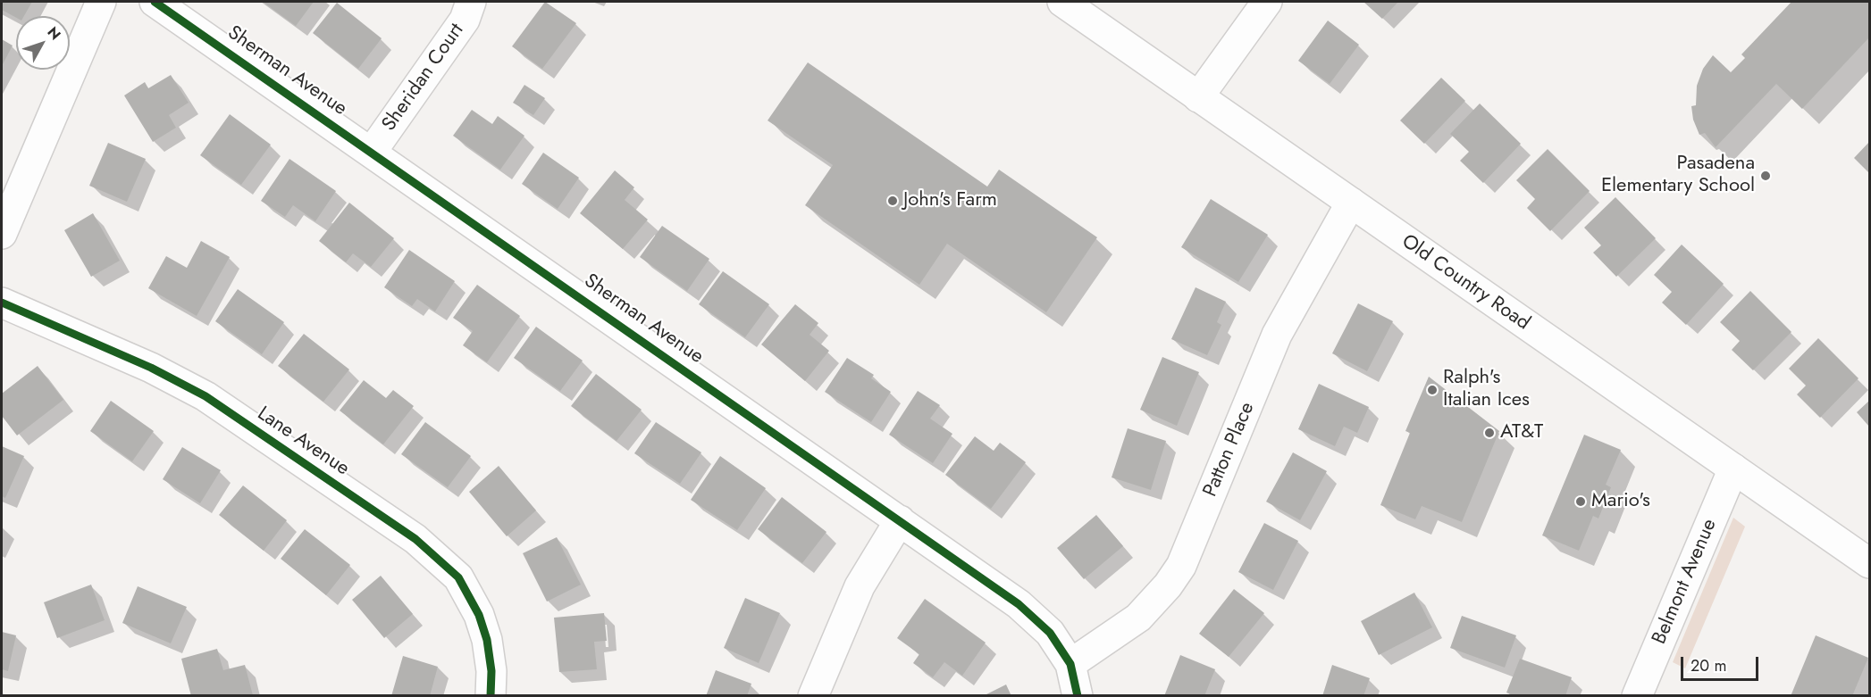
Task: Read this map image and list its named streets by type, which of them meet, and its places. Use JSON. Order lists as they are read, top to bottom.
{
  "streets": {
    "street": [
      "Sherman Avenue",
      "Sheridan Court",
      "Old Country Road",
      "Lane Avenue",
      "Patton Place",
      "Belmont Avenue"
    ]
  },
  "crossings": [
    ["Sherman Avenue", "Sheridan Court"],
    ["Sherman Avenue", "Patton Place"],
    ["Old Country Road", "Patton Place"],
    ["Old Country Road", "Belmont Avenue"]
  ],
  "places": [
    "Pasadena Elementary School",
    "John's Farm",
    "Ralph's Italian Ices",
    "AT&T",
    "Mario's"
  ],
  "scale_bar": "20 m",
  "north": "top right"
}
